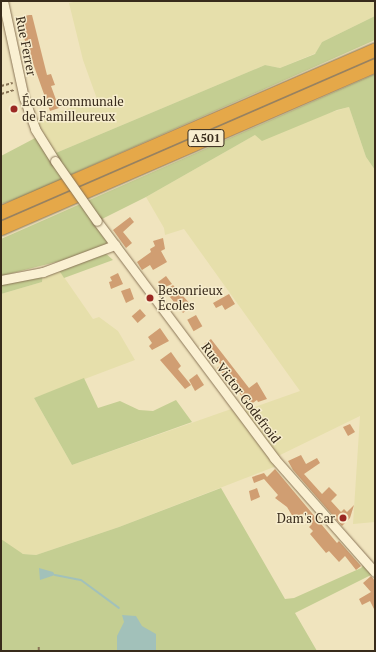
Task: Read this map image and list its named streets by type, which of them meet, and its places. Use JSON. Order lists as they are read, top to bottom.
{
  "streets": {
    "highway": ["A501"],
    "street": ["Rue Ferrer", "Rue Victor Godefroid"]
  },
  "crossings": [
    ["Rue Ferrer", "Rue Victor Godefroid"]
  ],
  "places": ["École communale de Familleureux", "Besonrieux Écoles", "Dam's Car"]
}
